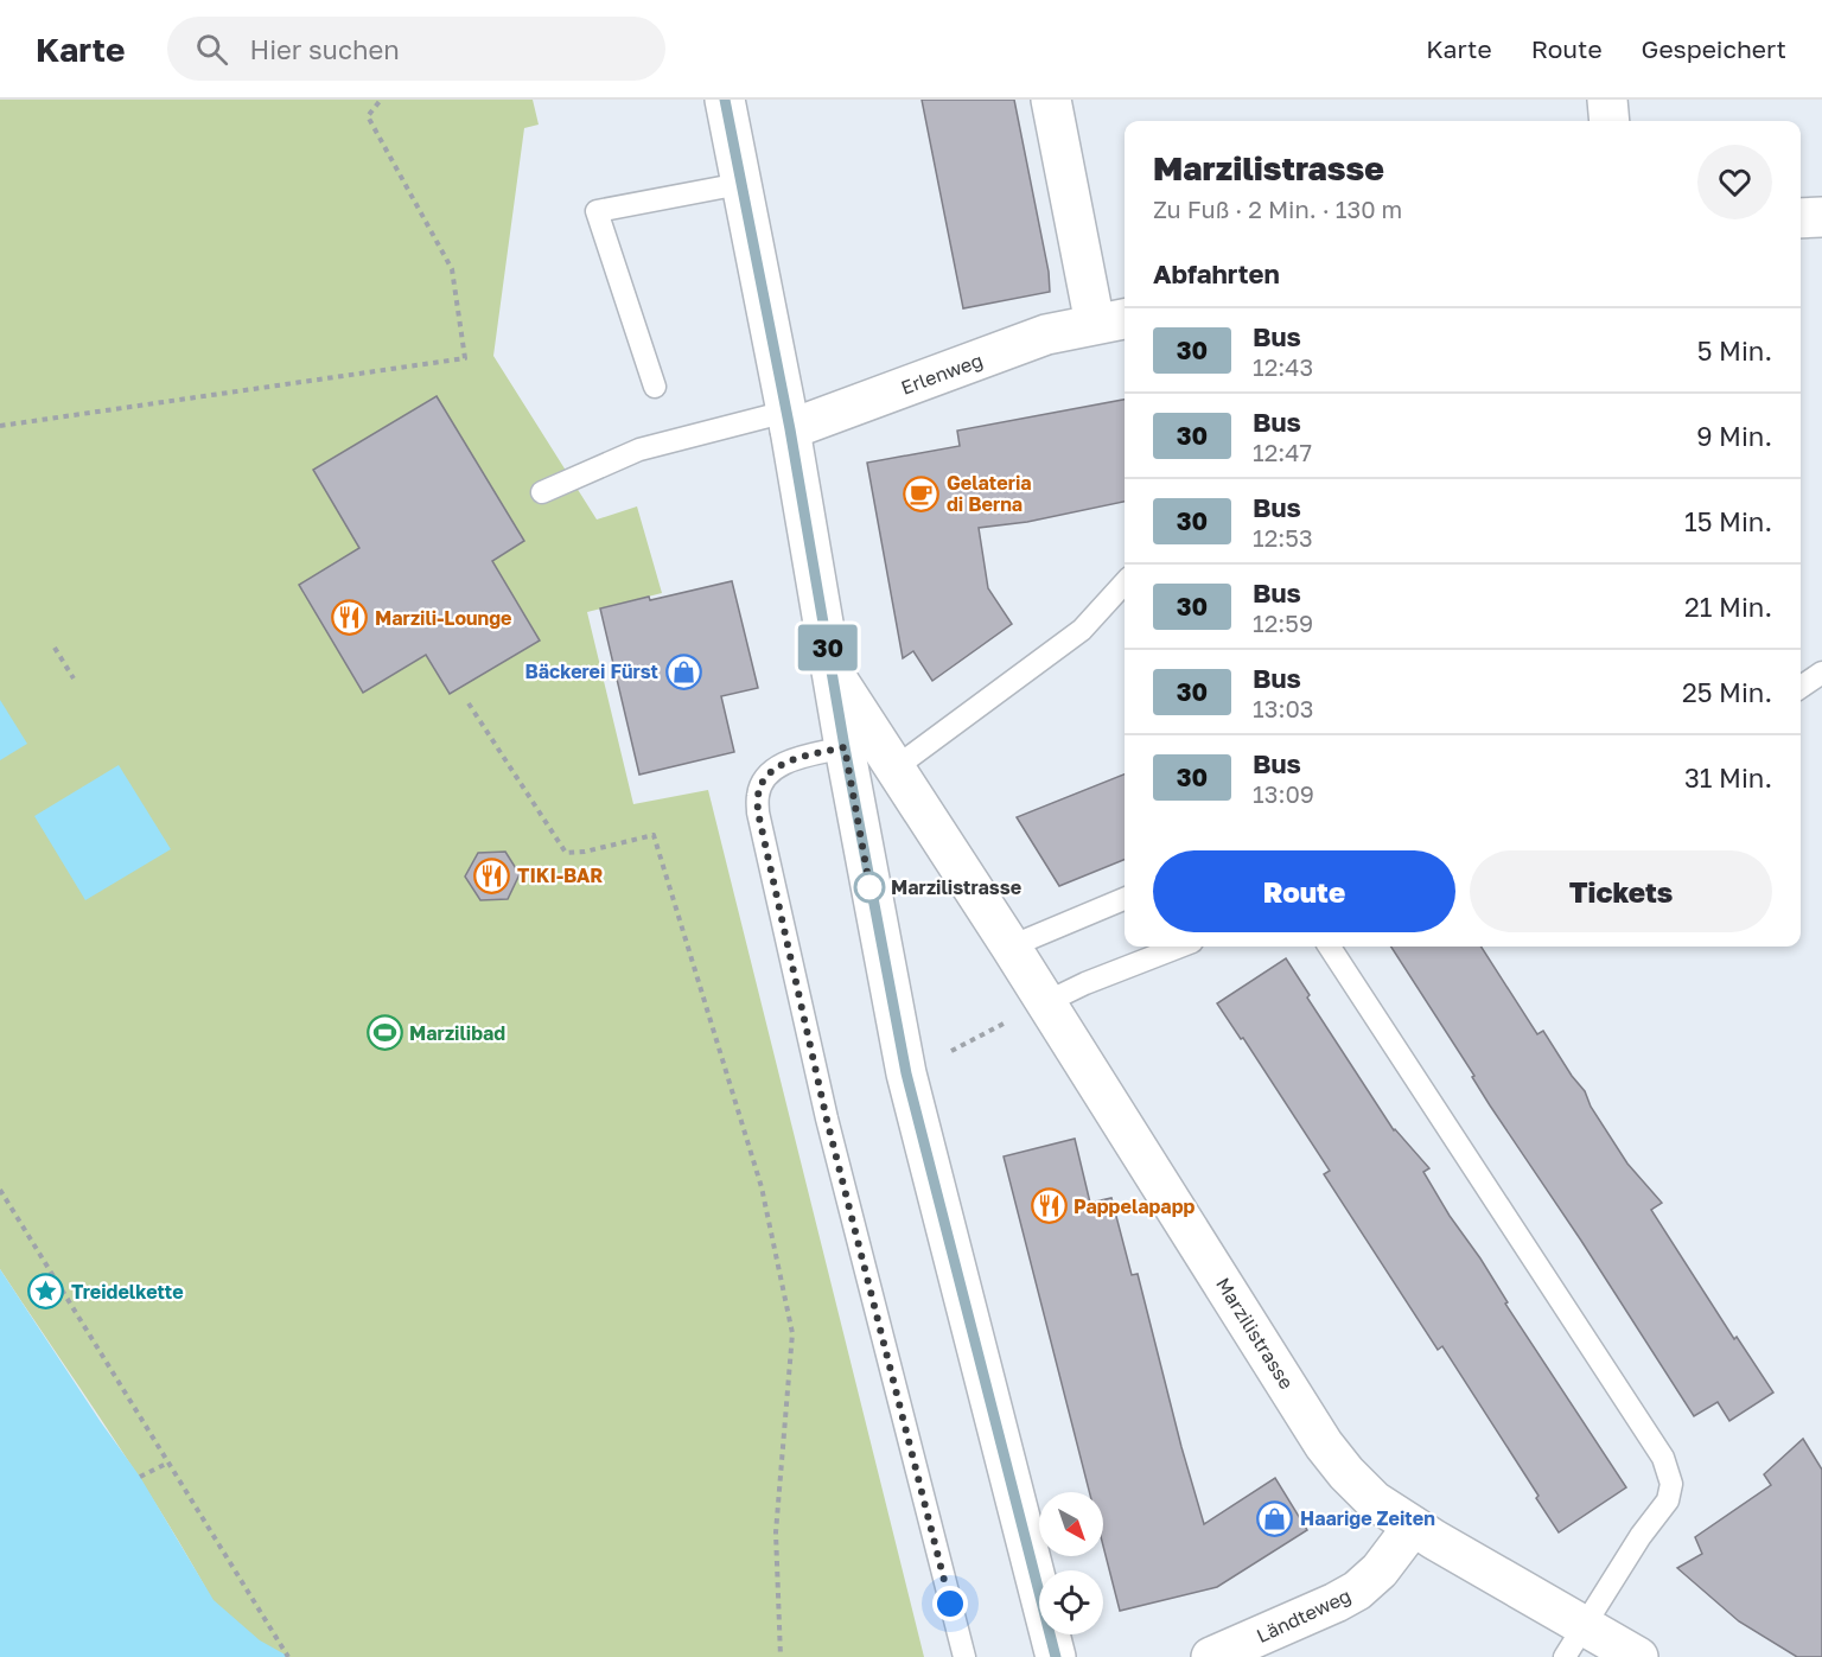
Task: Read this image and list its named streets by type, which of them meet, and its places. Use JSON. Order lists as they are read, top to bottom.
{
  "streets": {
    "street": ["Erlenweg", "Marzilistrasse", "Ländteweg"]
  },
  "crossings": [
    ["Erlenweg", "Marzilistrasse"],
    ["Marzilistrasse", "Ländteweg"]
  ],
  "places": {
    "cafe": ["Gelateria di Berna"],
    "restaurant": ["Marzili-Lounge", "TIKI-BAR", "Pappelapapp"],
    "shop": ["Bäckerei Fürst", "Haarige Zeiten"],
    "other": ["Marzilistrasse"],
    "sports": ["Marzilibad"],
    "place": ["Treidelkette"]
  },
  "lines": ["bus line 30"],
  "north": "bottom right",
  "page": {
    "header": "Karte",
    "search": "Hier suchen",
    "nav": ["Karte", "Route", "Gespeichert"],
    "on_map": "30",
    "heading": [
      ["Marzilistrasse", "Zu Fuß · 2 Min. · 130 m"],
      "Abfahrten"
    ],
    "list": [
      {
        "mark": "30",
        "name": "Bus",
        "note": "12:43",
        "value": "5 Min."
      },
      {
        "mark": "30",
        "name": "Bus",
        "note": "12:47",
        "value": "9 Min."
      },
      {
        "mark": "30",
        "name": "Bus",
        "note": "12:53",
        "value": "15 Min."
      },
      {
        "mark": "30",
        "name": "Bus",
        "note": "12:59",
        "value": "21 Min."
      },
      {
        "mark": "30",
        "name": "Bus",
        "note": "13:03",
        "value": "25 Min."
      },
      {
        "mark": "30",
        "name": "Bus",
        "note": "13:09",
        "value": "31 Min."
      }
    ],
    "buttons": ["Route", "Tickets"]
  }
}
